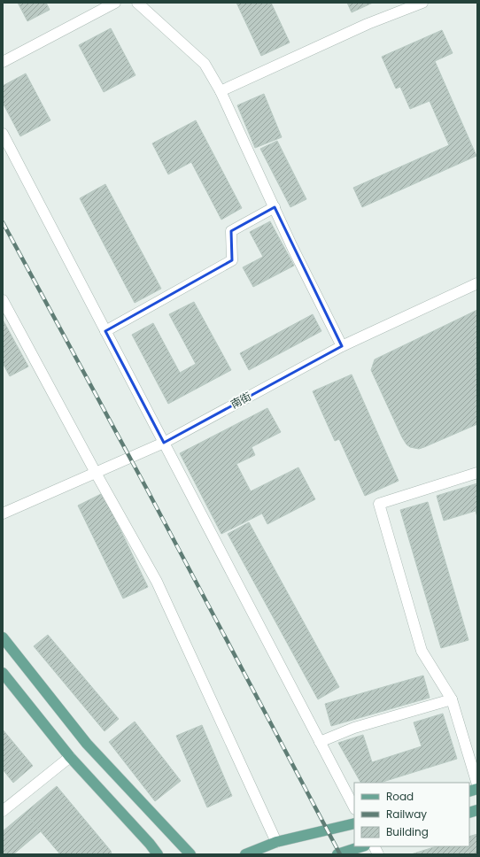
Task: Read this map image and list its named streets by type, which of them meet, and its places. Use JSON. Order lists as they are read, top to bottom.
{
  "streets": {
    "street": ["南街"]
  },
  "legend": ["Road", "Railway", "Building"]
}
